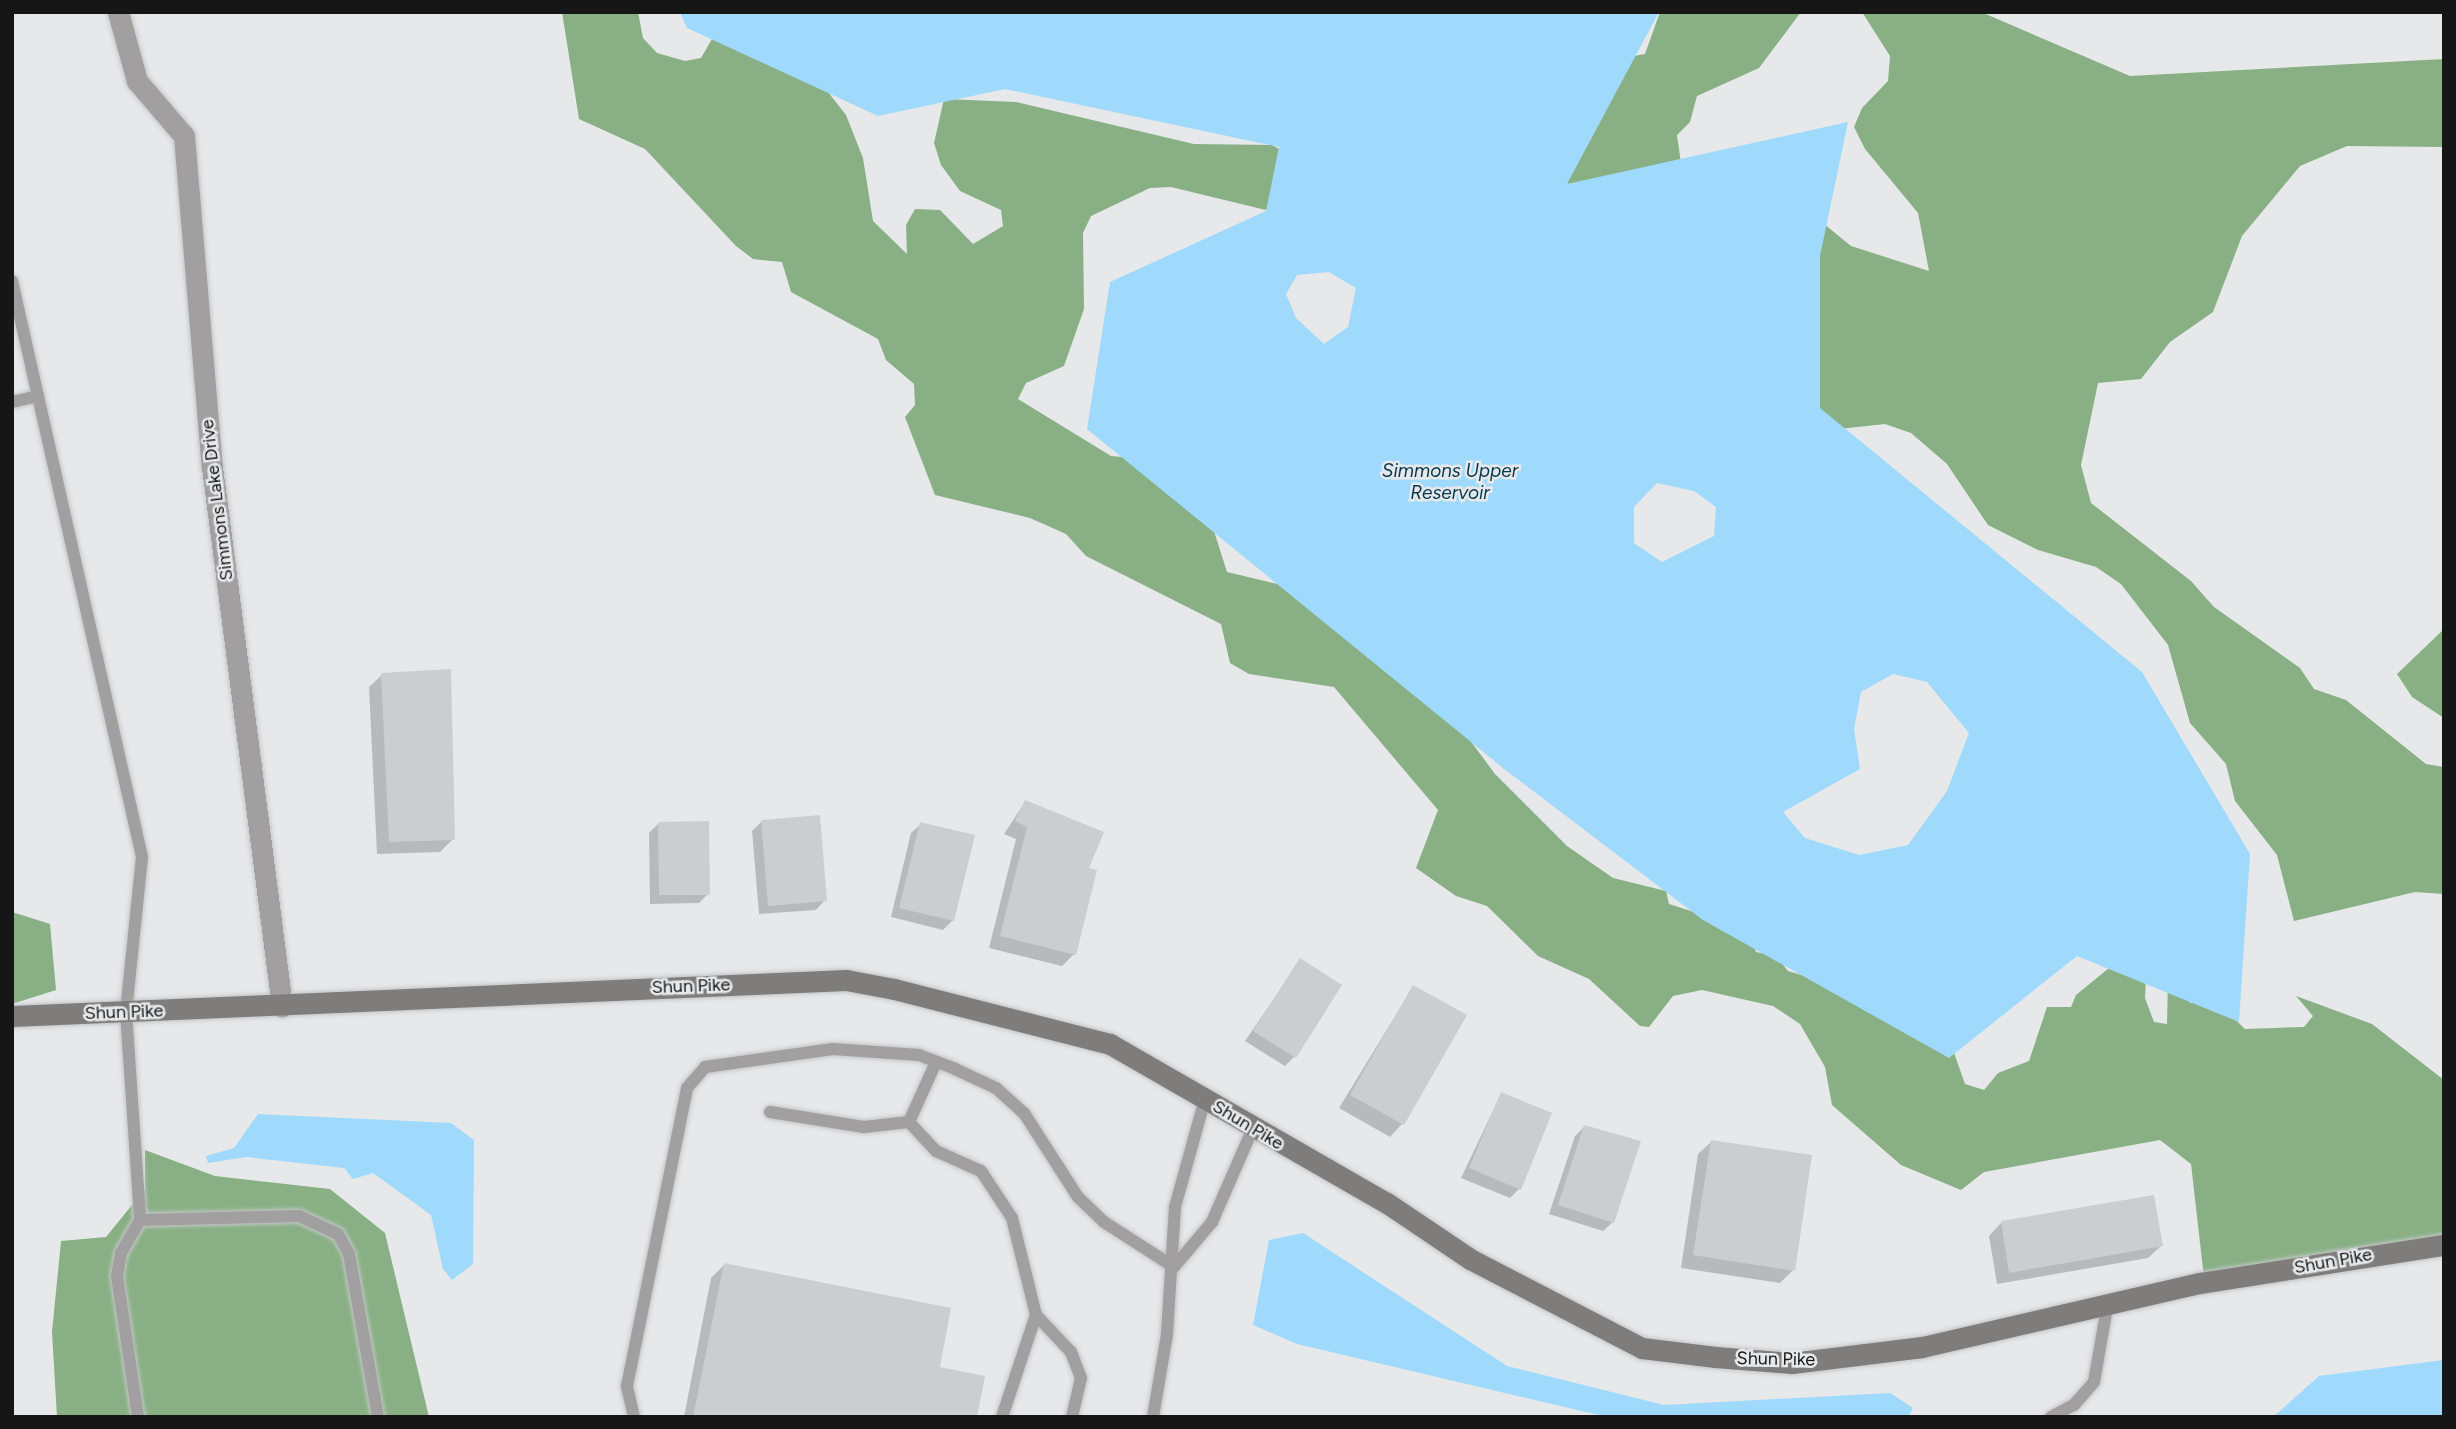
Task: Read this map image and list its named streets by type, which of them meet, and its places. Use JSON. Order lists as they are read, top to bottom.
{
  "streets": {
    "main road": ["Shun Pike"],
    "street": ["Simmons Lake Drive"]
  },
  "crossings": [
    ["Simmons Lake Drive", "Shun Pike"]
  ],
  "water": ["Simmons Upper Reservoir"]
}
